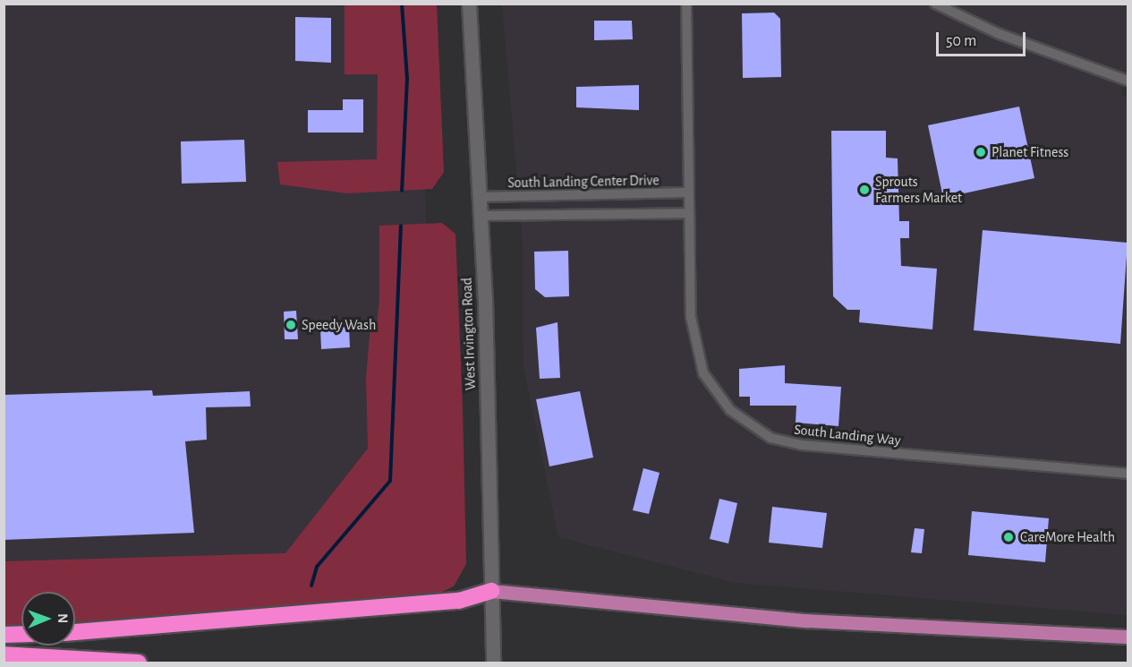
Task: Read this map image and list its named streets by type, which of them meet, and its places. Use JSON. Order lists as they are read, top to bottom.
{
  "streets": {
    "main road": ["West Irvington Road"],
    "street": ["South Landing Center Drive", "South Landing Way"]
  },
  "crossings": [
    ["South Landing Center Drive", "West Irvington Road"],
    ["South Landing Center Drive", "South Landing Way"]
  ],
  "places": [
    "Planet Fitness",
    "Sprouts Farmers Market",
    "Speedy Wash",
    "CareMore Health"
  ],
  "scale_bar": "50 m",
  "north": "right"
}
